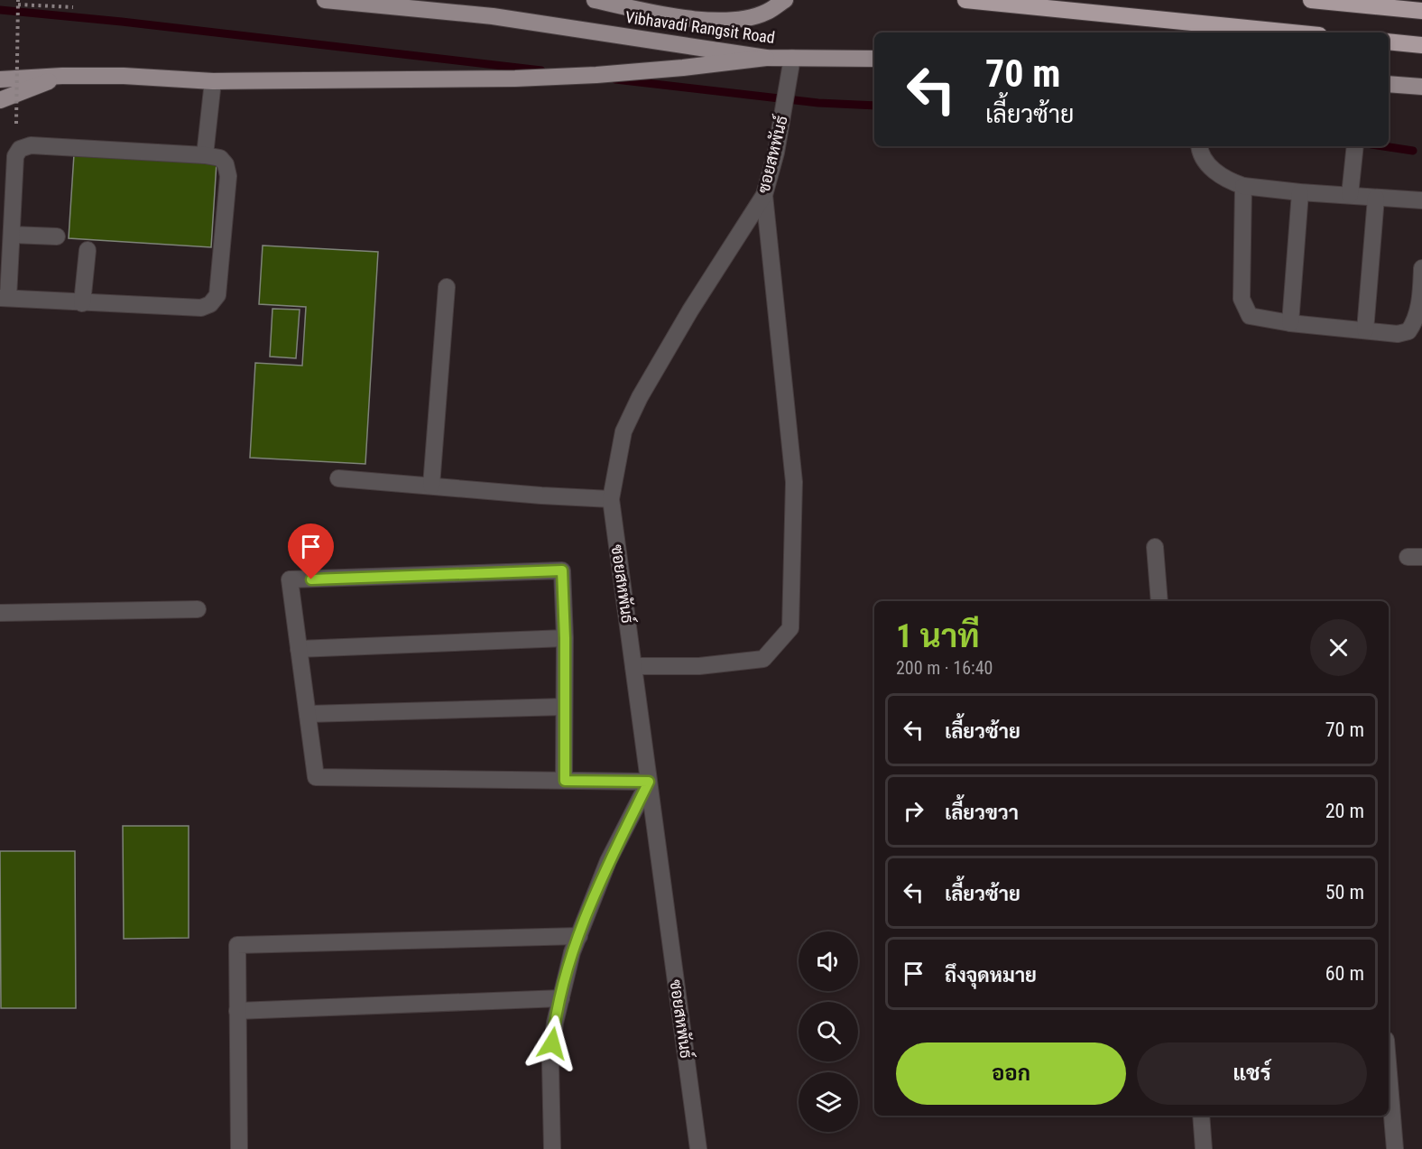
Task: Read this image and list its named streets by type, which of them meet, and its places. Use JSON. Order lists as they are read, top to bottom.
{
  "streets": {
    "main road": ["Vibhavadi Rangsit Road"],
    "street": ["ซอยสหพันธ์"]
  },
  "crossings": [
    ["Vibhavadi Rangsit Road", "ซอยสหพันธ์"]
  ],
  "page": {
    "turn": ["70 m", "เลี้ยวซ้าย"],
    "heading": ["1 นาที", "200 m · 16:40"],
    "list": [
      {
        "name": "เลี้ยวซ้าย",
        "value": "70 m"
      },
      {
        "name": "เลี้ยวขวา",
        "value": "20 m"
      },
      {
        "name": "เลี้ยวซ้าย",
        "value": "50 m"
      },
      {
        "name": "ถึงจุดหมาย",
        "value": "60 m"
      }
    ],
    "buttons": ["ออก", "แชร์"]
  }
}
